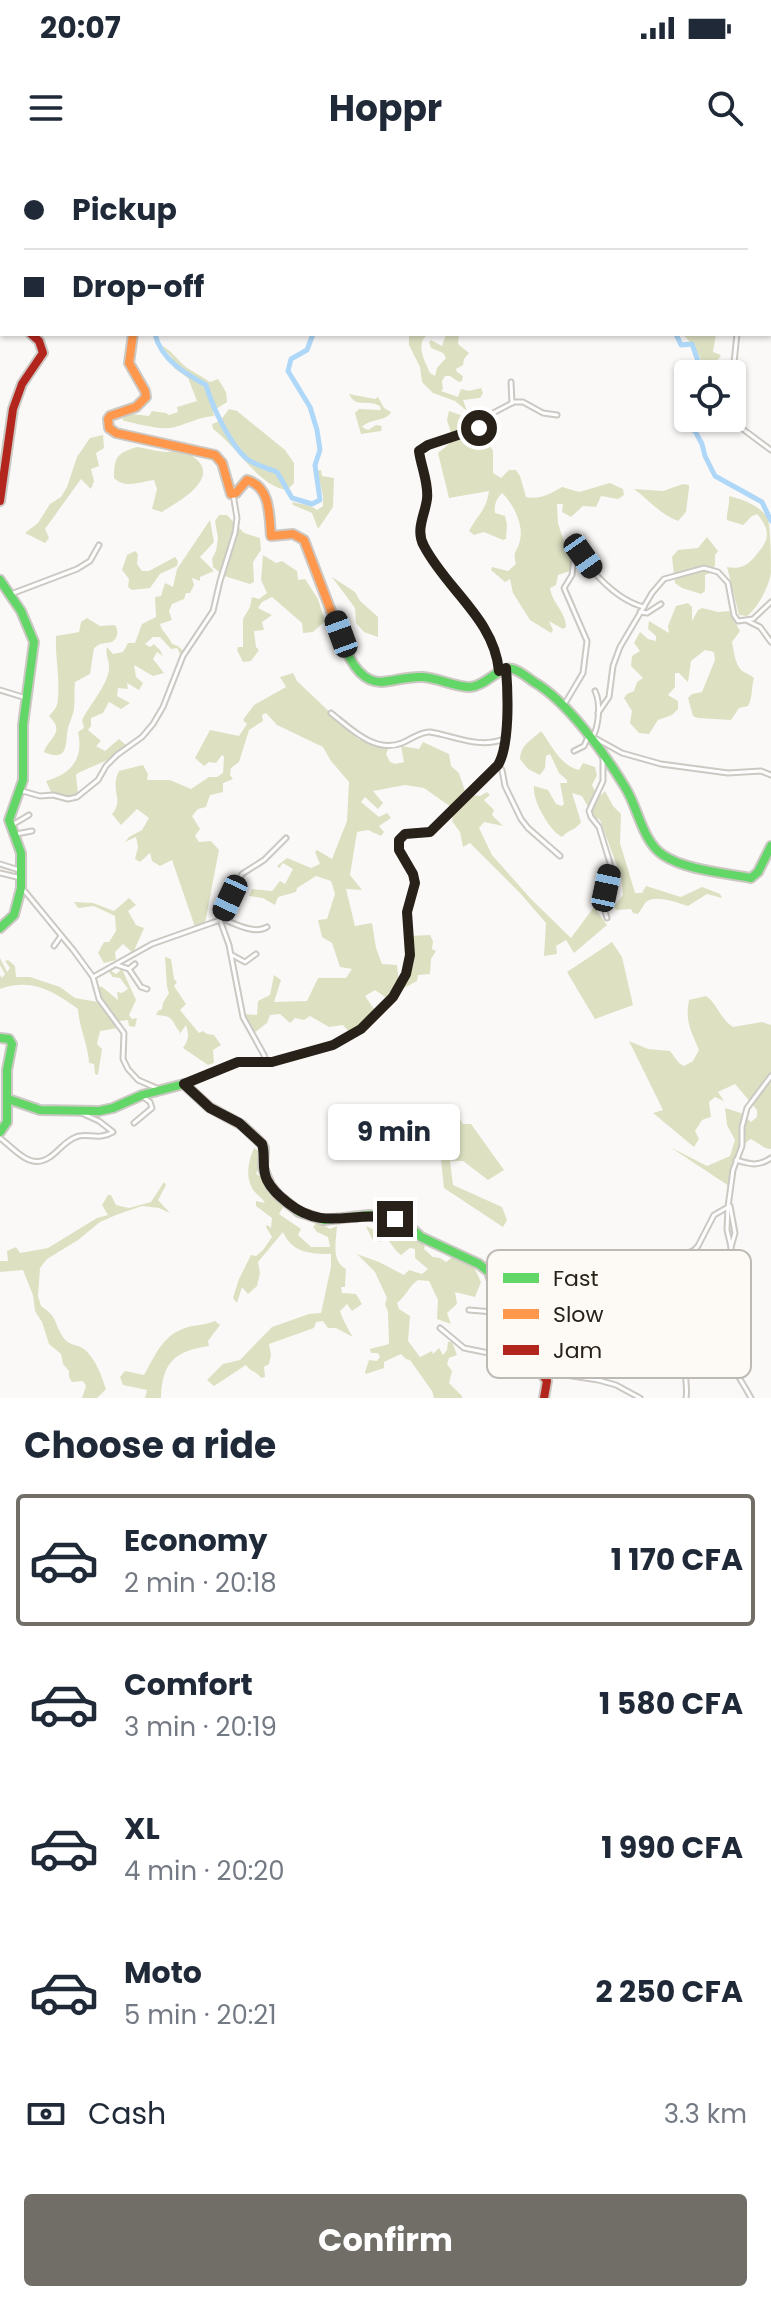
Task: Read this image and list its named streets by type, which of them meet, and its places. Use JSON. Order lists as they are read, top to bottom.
{
  "legend": ["Fast", "Slow", "Jam"],
  "page": {
    "status": "20:07",
    "header": "Hoppr",
    "banner": ["Pickup", "Drop-off"],
    "bubble": "9 min",
    "heading": "Choose a ride",
    "list": [
      {
        "name": "Economy",
        "note": "2 min · 20:18",
        "value": "1 170 CFA"
      },
      {
        "name": "Comfort",
        "note": "3 min · 20:19",
        "value": "1 580 CFA"
      },
      {
        "name": "XL",
        "note": "4 min · 20:20",
        "value": "1 990 CFA"
      },
      {
        "name": "Moto",
        "note": "5 min · 20:21",
        "value": "2 250 CFA"
      }
    ],
    "pay": ["Cash", "3.3 km"],
    "buttons": "Confirm"
  }
}
